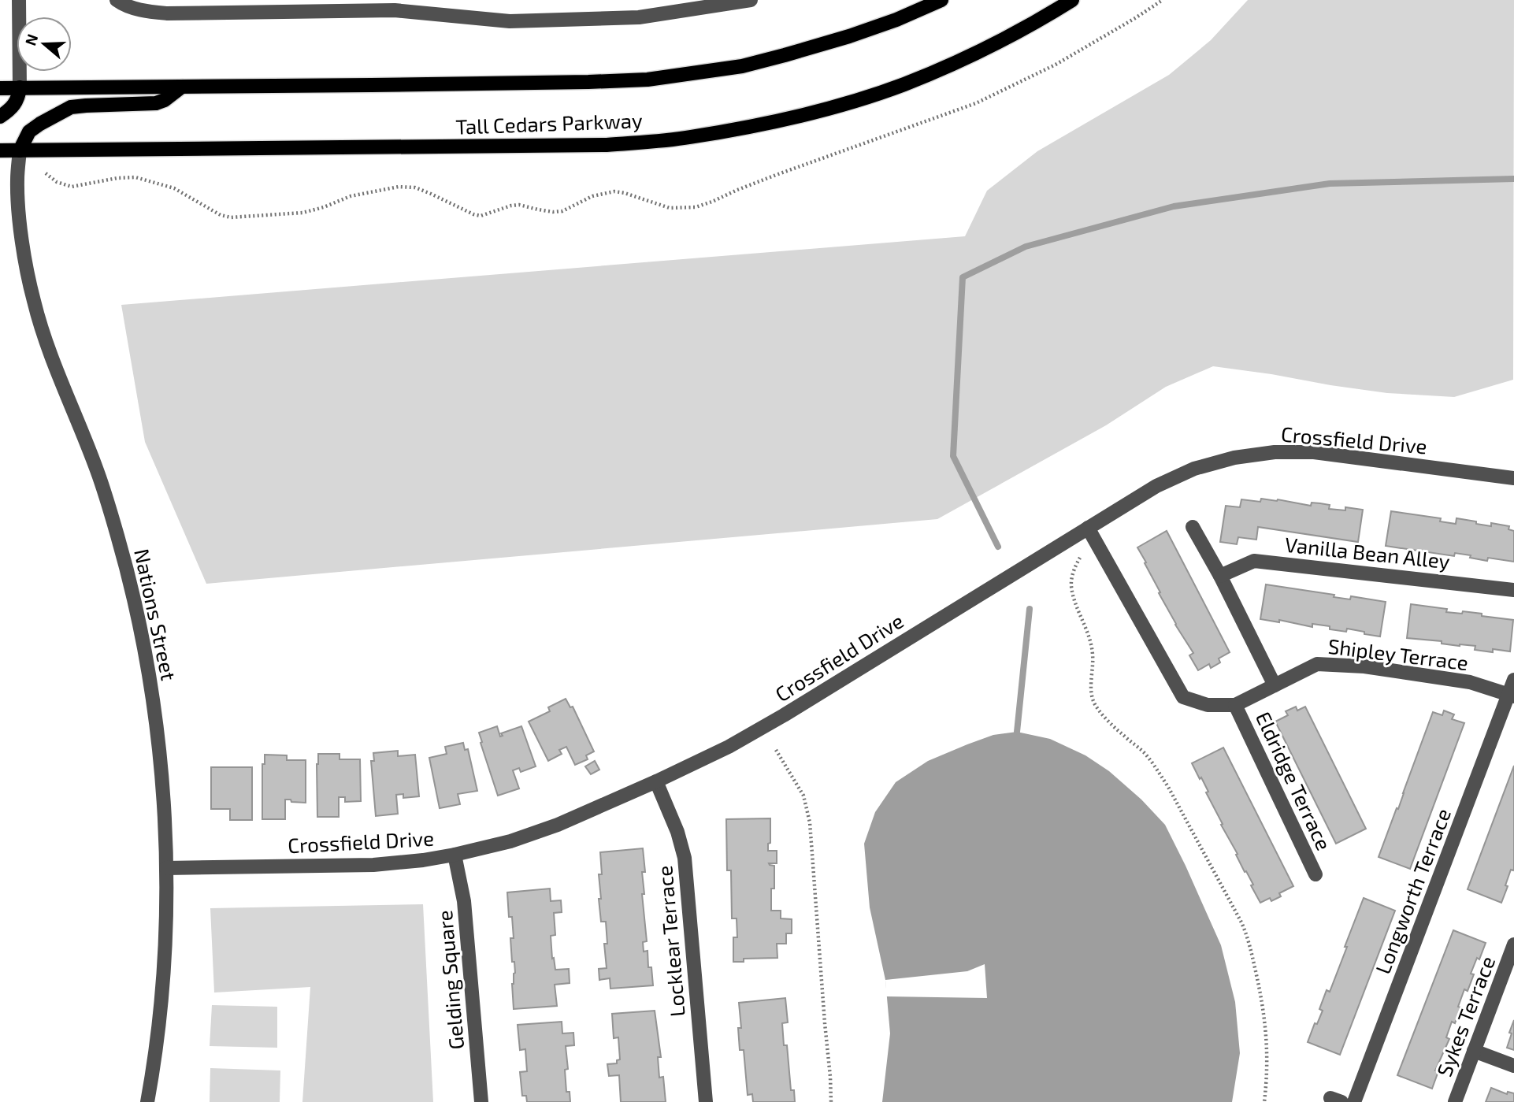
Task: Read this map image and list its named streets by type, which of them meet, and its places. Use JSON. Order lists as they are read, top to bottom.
{
  "streets": {
    "main road": ["Tall Cedars Parkway"],
    "street": [
      "Crossfield Drive",
      "Vanilla Bean Alley",
      "Nations Street",
      "Shipley Terrace",
      "Eldridge Terrace",
      "Longworth Terrace",
      "Locklear Terrace",
      "Gelding Square",
      "Sykes Terrace"
    ]
  },
  "crossings": [
    ["Tall Cedars Parkway", "Nations Street"],
    ["Crossfield Drive", "Nations Street"],
    ["Crossfield Drive", "Shipley Terrace"],
    ["Crossfield Drive", "Locklear Terrace"],
    ["Crossfield Drive", "Gelding Square"],
    ["Shipley Terrace", "Eldridge Terrace"],
    ["Shipley Terrace", "Longworth Terrace"]
  ],
  "north": "left"
}
